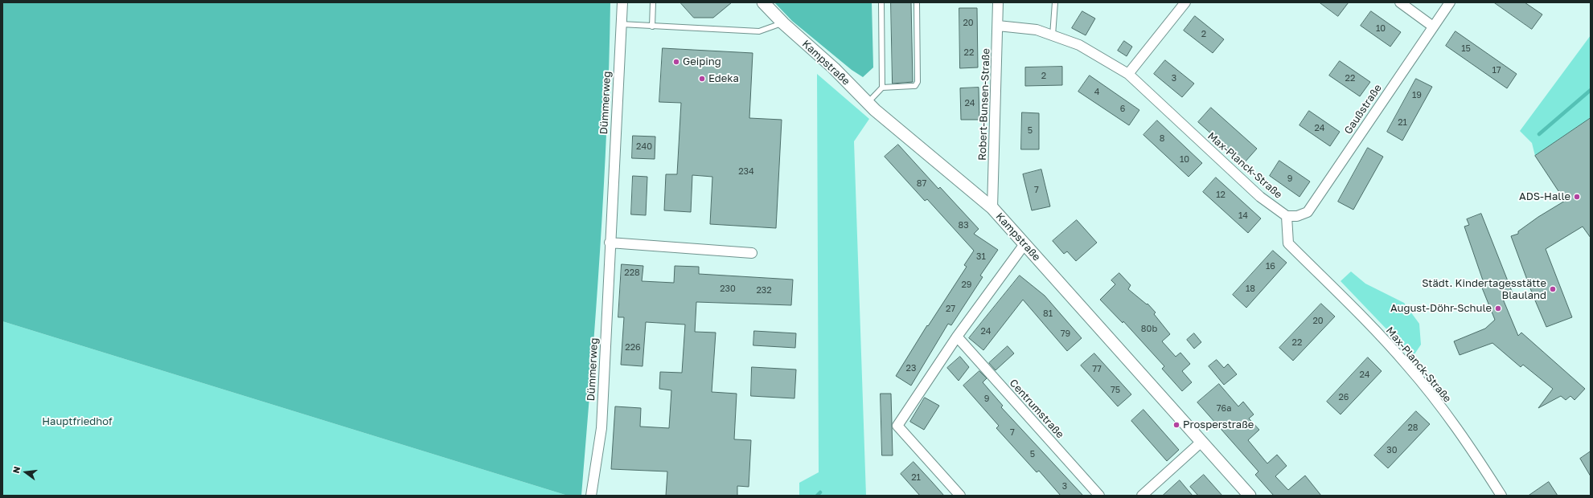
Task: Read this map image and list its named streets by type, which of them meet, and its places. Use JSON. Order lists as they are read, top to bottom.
{
  "streets": {
    "street": [
      "Kampstraße",
      "Dümmerweg",
      "Robert-Bunsen-Straße",
      "Gaußstraße",
      "Max-Planck-Straße",
      "Centrumstraße"
    ]
  },
  "crossings": [
    ["Kampstraße", "Robert-Bunsen-Straße"],
    ["Robert-Bunsen-Straße", "Max-Planck-Straße"],
    ["Gaußstraße", "Max-Planck-Straße"]
  ],
  "parks": ["Hauptfriedhof"],
  "places": [
    "Geiping",
    "Edeka",
    "ADS-Halle",
    "Städt. Kindertagesstätte Blauland",
    "August-Döhr-Schule",
    "Prosperstraße"
  ],
  "house_numbers": [
    "20",
    "10",
    "2",
    "15",
    "22",
    "17",
    "2",
    "3",
    "22",
    "4",
    "19",
    "24",
    "6",
    "21",
    "24",
    "5",
    "8",
    "240",
    "10",
    "234",
    "9",
    "87",
    "7",
    "12",
    "14",
    "83",
    "31",
    "16",
    "228",
    "29",
    "230",
    "18",
    "232",
    "27",
    "81",
    "20",
    "80b",
    "24",
    "79",
    "22",
    "226",
    "23",
    "77",
    "24",
    "75",
    "26",
    "9",
    "76a",
    "28",
    "7",
    "30",
    "5",
    "21",
    "3"
  ],
  "north": "left"
}
